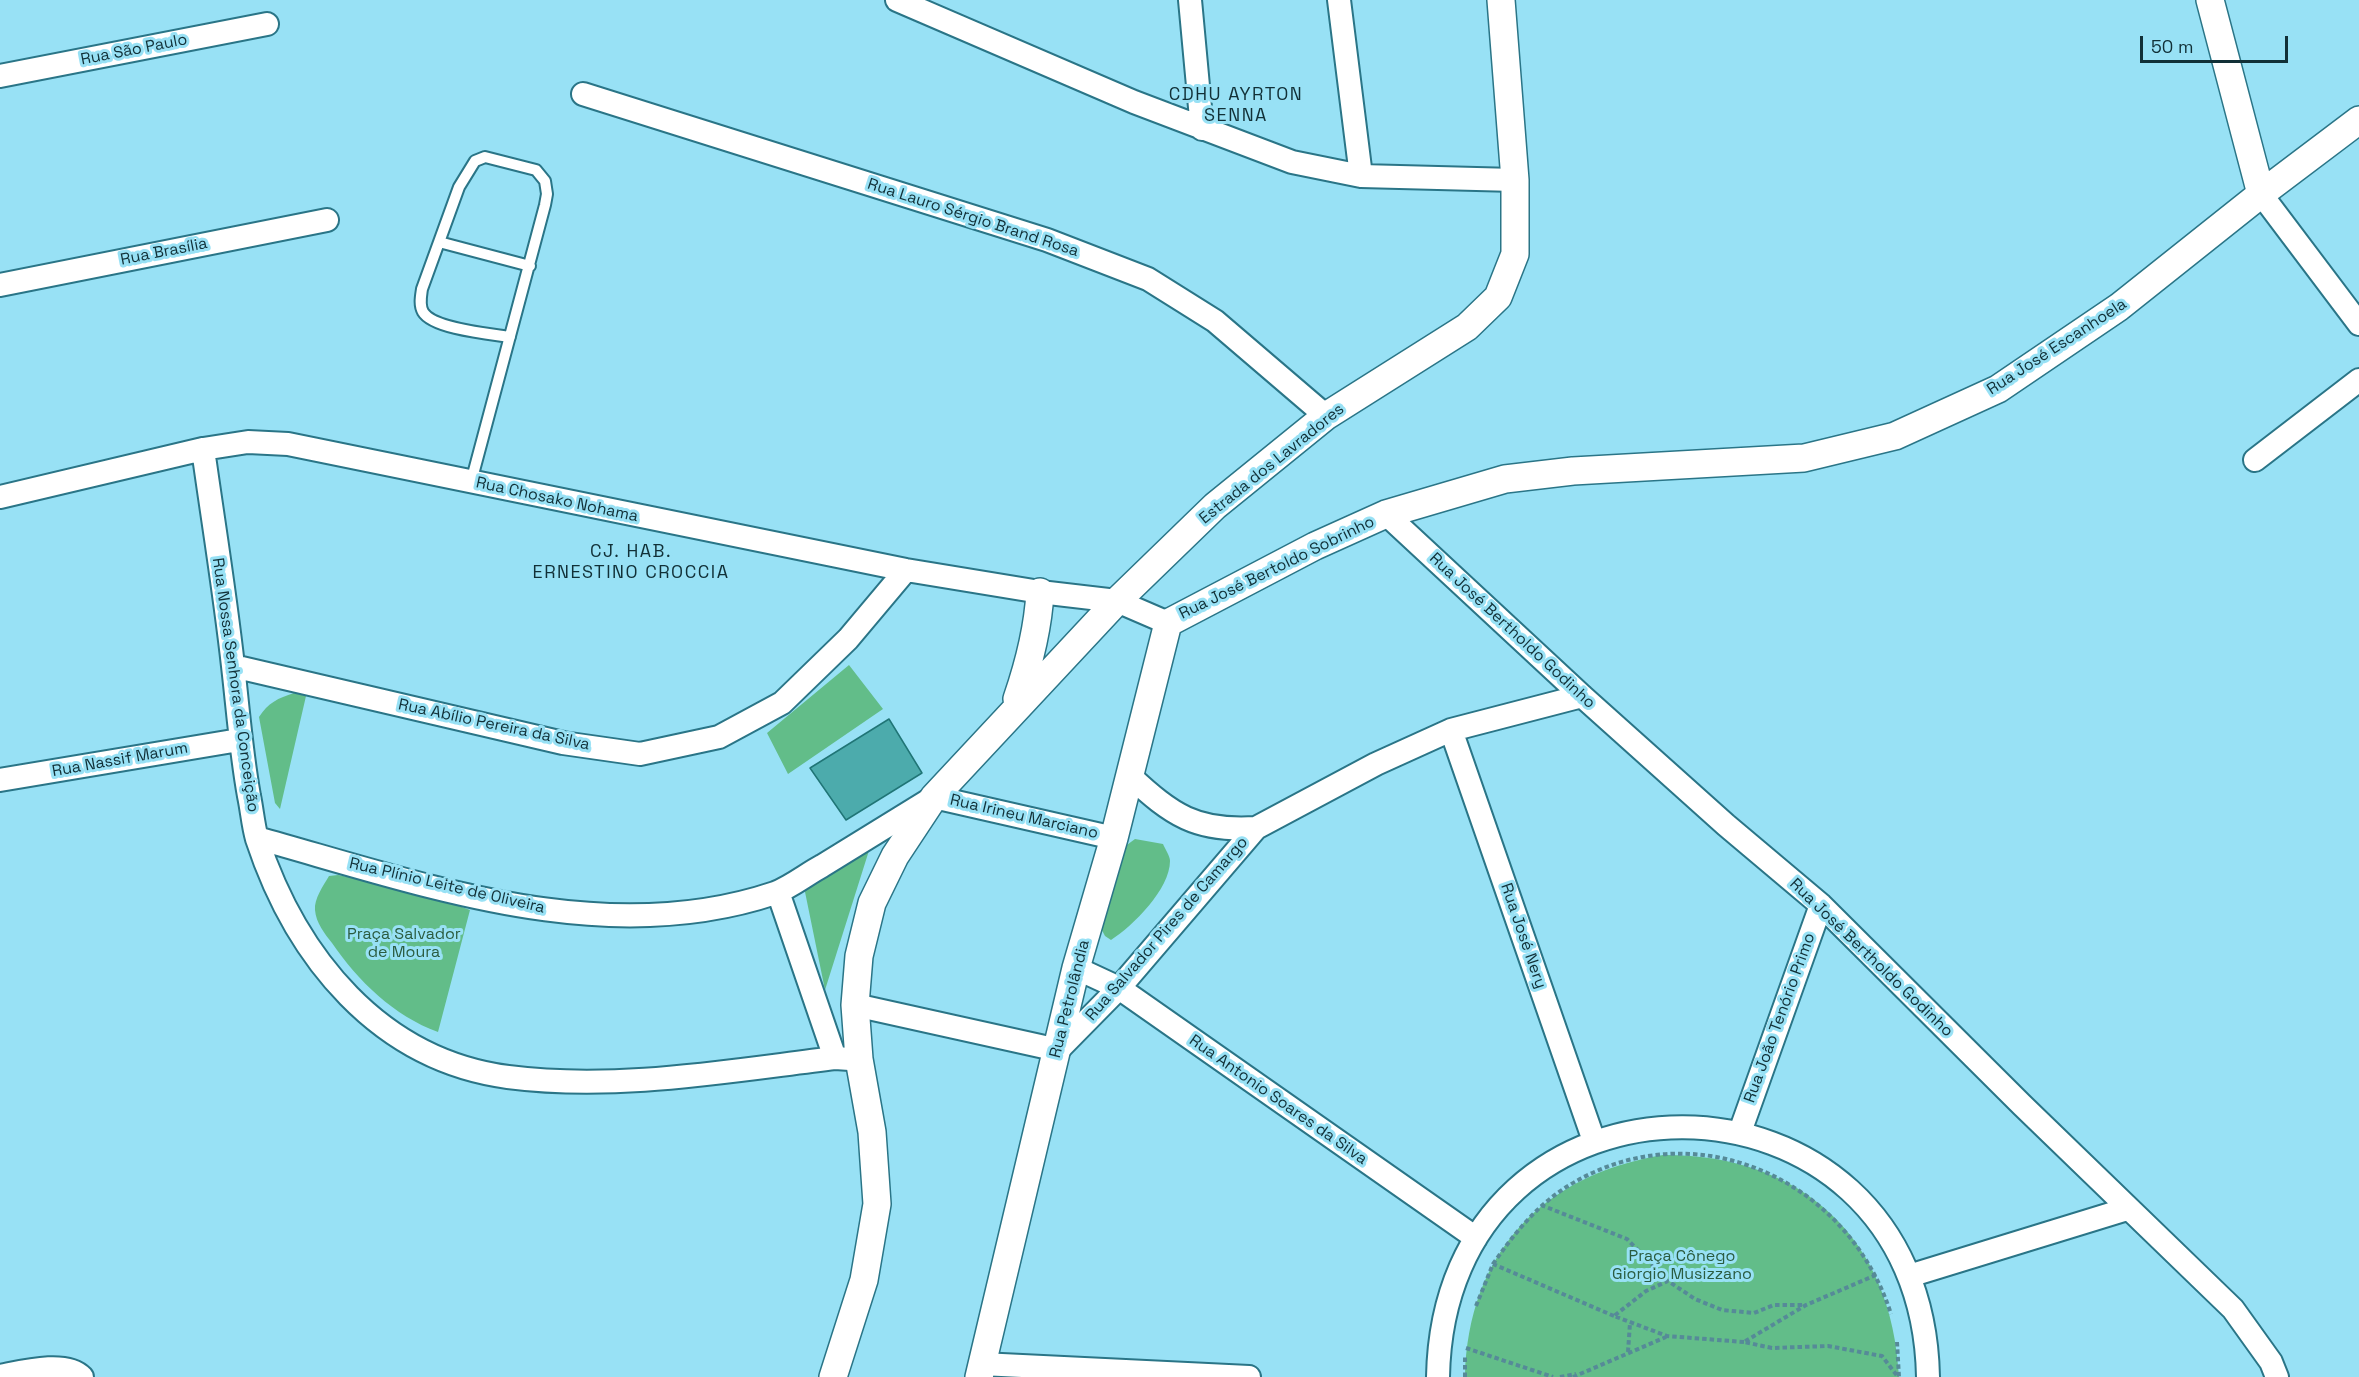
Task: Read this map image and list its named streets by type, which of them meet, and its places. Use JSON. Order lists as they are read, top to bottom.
{
  "streets": {
    "street": [
      "Rua São Paulo",
      "Rua Lauro Sérgio Brand Rosa",
      "Rua Brasília",
      "Rua José Escanhoela",
      "Estrada dos Lavradores",
      "Rua Chosako Nohama",
      "Rua José Bertoldo Sobrinho",
      "Rua José Bertholdo Godinho",
      "Rua Nossa Senhora da Conceição",
      "Rua Abílio Pereira da Silva",
      "Rua Nassif Marum",
      "Rua Irineu Marciano",
      "Rua Plínio Leite de Oliveira",
      "Rua Salvador Pires de Camargo",
      "Rua José Nery",
      "Rua Petrolândia",
      "Rua João Tenório Primo",
      "Rua Antonio Soares da Silva"
    ]
  },
  "crossings": [
    ["Rua Lauro Sérgio Brand Rosa", "Estrada dos Lavradores"],
    ["Rua José Escanhoela", "Rua José Bertoldo Sobrinho"],
    ["Rua José Escanhoela", "Rua José Bertholdo Godinho"],
    ["Estrada dos Lavradores", "Rua Chosako Nohama"],
    ["Estrada dos Lavradores", "Rua Nossa Senhora da Conceição"],
    ["Estrada dos Lavradores", "Rua Irineu Marciano"],
    ["Estrada dos Lavradores", "Rua Plínio Leite de Oliveira"],
    ["Rua Chosako Nohama", "Rua José Bertoldo Sobrinho"],
    ["Rua Chosako Nohama", "Rua Nossa Senhora da Conceição"],
    ["Rua Chosako Nohama", "Rua Abílio Pereira da Silva"],
    ["Rua Chosako Nohama", "Rua Petrolândia"],
    ["Rua José Bertoldo Sobrinho", "Rua José Bertholdo Godinho"],
    ["Rua José Bertoldo Sobrinho", "Rua Petrolândia"],
    ["Rua José Bertholdo Godinho", "Rua Salvador Pires de Camargo"],
    ["Rua José Bertholdo Godinho", "Rua João Tenório Primo"],
    ["Rua Nossa Senhora da Conceição", "Rua Abílio Pereira da Silva"],
    ["Rua Nossa Senhora da Conceição", "Rua Nassif Marum"],
    ["Rua Nossa Senhora da Conceição", "Rua Plínio Leite de Oliveira"],
    ["Rua Irineu Marciano", "Rua Plínio Leite de Oliveira"],
    ["Rua Irineu Marciano", "Rua Petrolândia"],
    ["Rua Salvador Pires de Camargo", "Rua José Nery"],
    ["Rua Salvador Pires de Camargo", "Rua Petrolândia"],
    ["Rua Salvador Pires de Camargo", "Rua Antonio Soares da Silva"],
    ["Rua Petrolândia", "Rua Antonio Soares da Silva"]
  ],
  "districts": ["CDHU AYRTON SENNA", "CJ. HAB. ERNESTINO CROCCIA"],
  "parks": ["Praça Salvador de Moura", "Praça Cônego Giorgio Musizzano"],
  "scale_bar": "50 m"
}
